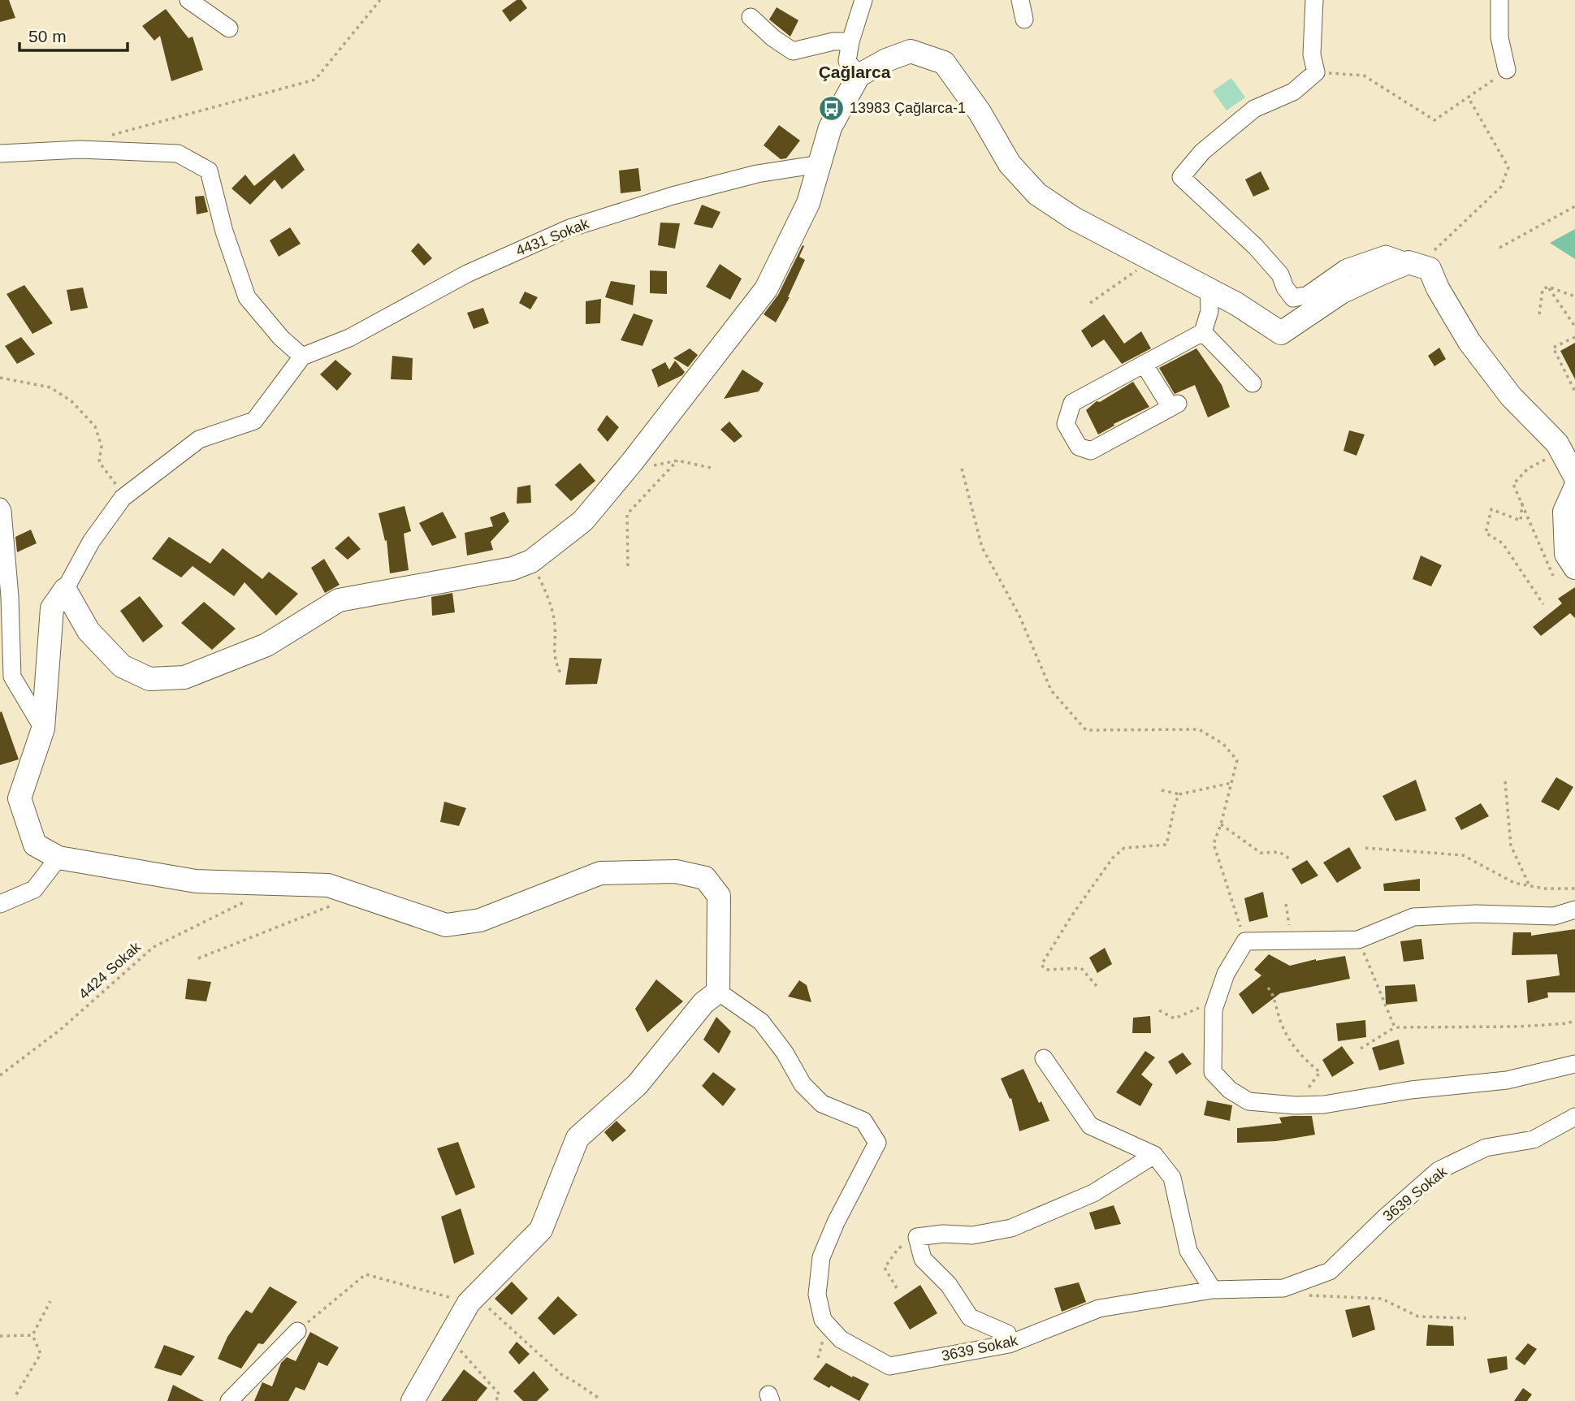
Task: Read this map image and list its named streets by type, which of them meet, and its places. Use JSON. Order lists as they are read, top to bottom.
{
  "streets": {
    "street": ["4431 Sokak", "3639 Sokak"],
    "path": ["4424 Sokak"]
  },
  "districts": ["Çağlarca"],
  "places": {
    "bus stop": ["13983 Çağlarca-1"]
  },
  "scale_bar": "50 m"
}
